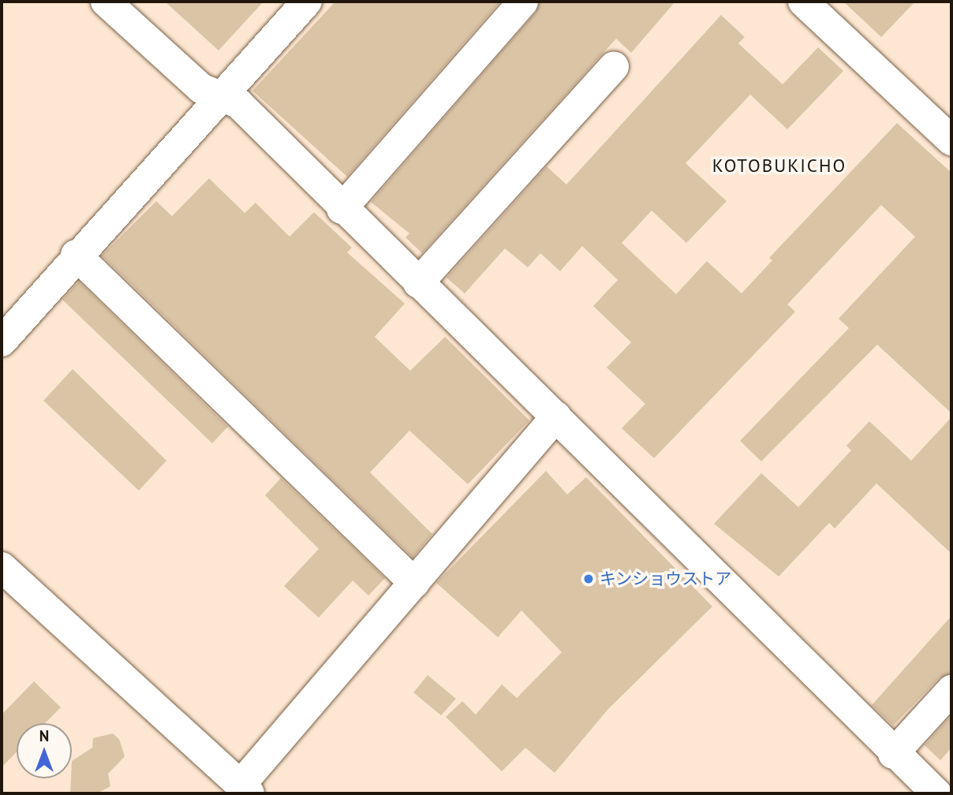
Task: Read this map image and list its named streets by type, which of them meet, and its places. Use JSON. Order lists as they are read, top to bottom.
{
  "districts": ["KOTOBUKICHO"],
  "places": ["キンショウストア"],
  "north": "top"
}
